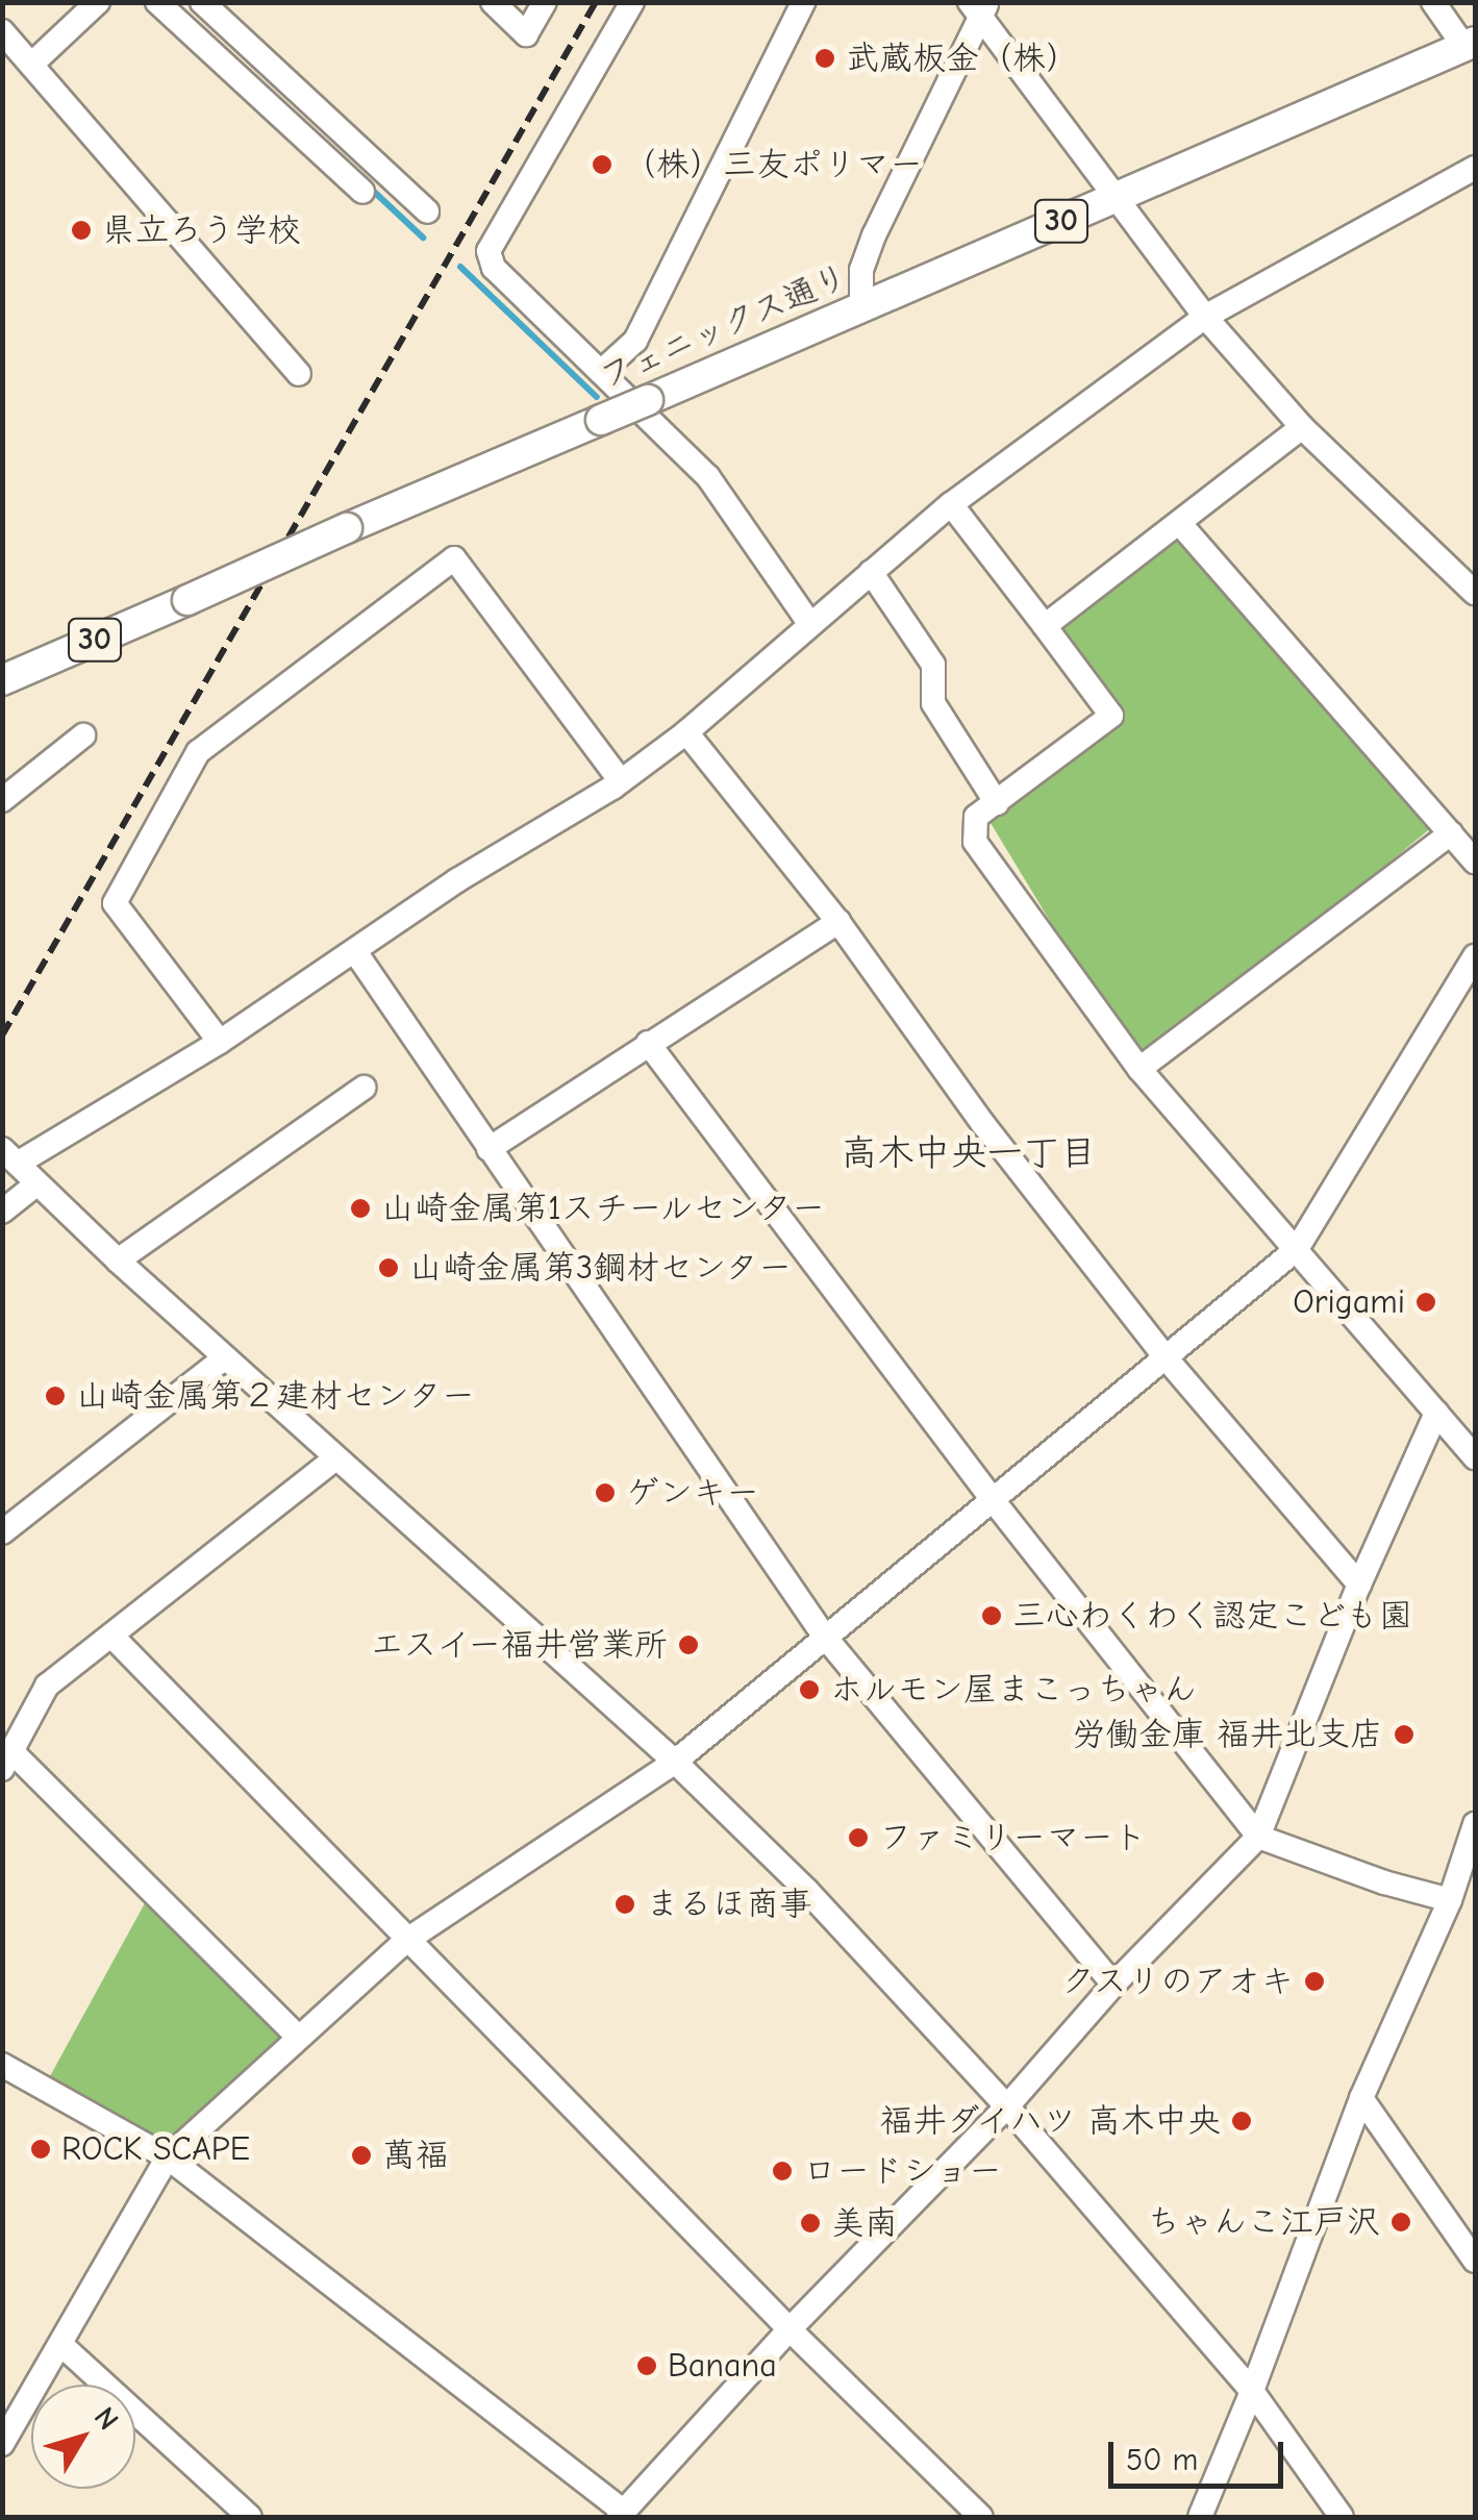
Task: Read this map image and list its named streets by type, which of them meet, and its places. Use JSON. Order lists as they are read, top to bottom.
{
  "streets": {
    "main road": ["30", "フェニックス通り"]
  },
  "districts": ["高木中央一丁目"],
  "places": [
    "武蔵板金（株）",
    "（株）三友ポリマー",
    "県立ろう学校",
    "山崎金属第1スチールセンター",
    "山崎金属第3鋼材センター",
    "Origami",
    "山崎金属第２建材センター",
    "ゲンキー",
    "三心わくわく認定こども園",
    "エスイー福井営業所",
    "ホルモン屋まこっちゃん",
    "労働金庫 福井北支店",
    "ファミリーマート",
    "まるほ商事",
    "クスリのアオキ",
    "福井ダイハツ 高木中央",
    "ROCK SCAPE",
    "萬福",
    "ロードショー",
    "ちゃんこ江戸沢",
    "美南",
    "Banana"
  ],
  "scale_bar": "50 m",
  "north": "top right"
}
